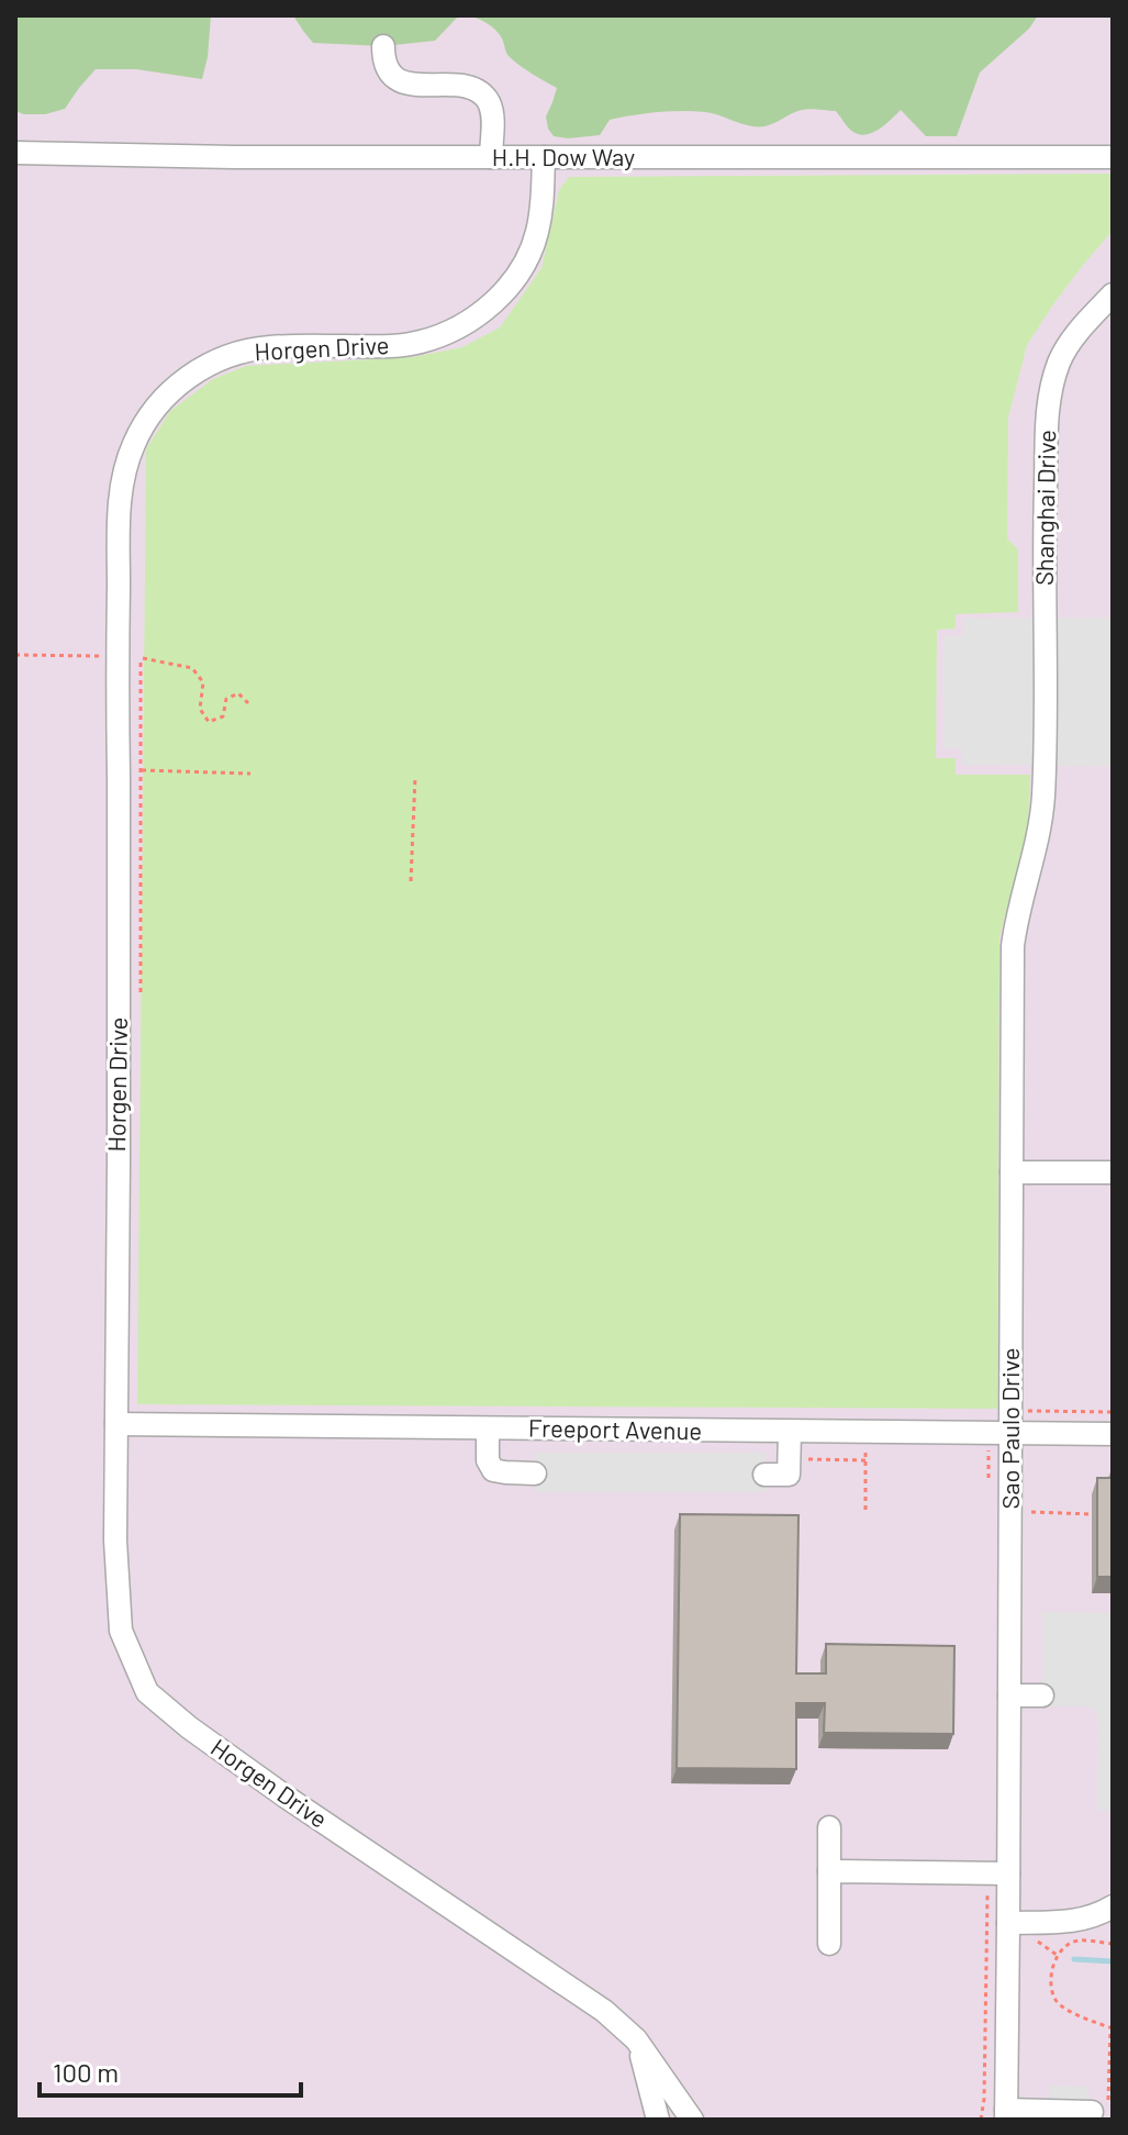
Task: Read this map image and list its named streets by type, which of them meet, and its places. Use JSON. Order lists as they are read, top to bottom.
{
  "streets": {
    "street": [
      "H.H. Dow Way",
      "Horgen Drive",
      "Shanghai Drive",
      "Sao Paulo Drive",
      "Freeport Avenue"
    ]
  },
  "crossings": [
    ["H.H. Dow Way", "Horgen Drive"],
    ["Horgen Drive", "Freeport Avenue"],
    ["Shanghai Drive", "Sao Paulo Drive"],
    ["Sao Paulo Drive", "Freeport Avenue"]
  ],
  "scale_bar": "100 m"
}
